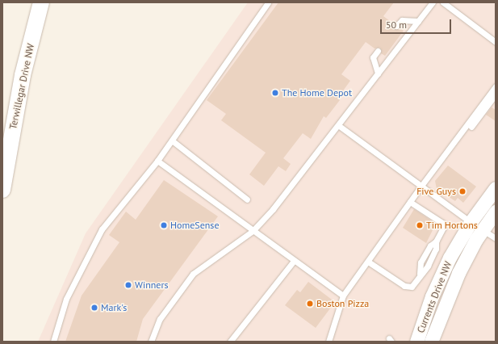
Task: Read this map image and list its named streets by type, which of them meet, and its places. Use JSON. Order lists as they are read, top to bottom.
{
  "streets": {
    "main road": ["Terwillegar Drive NW"],
    "street": ["Currents Drive NW"]
  },
  "places": [
    "The Home Depot",
    "Five Guys",
    "HomeSense",
    "Tim Hortons",
    "Winners",
    "Boston Pizza",
    "Mark's"
  ],
  "scale_bar": "50 m"
}
